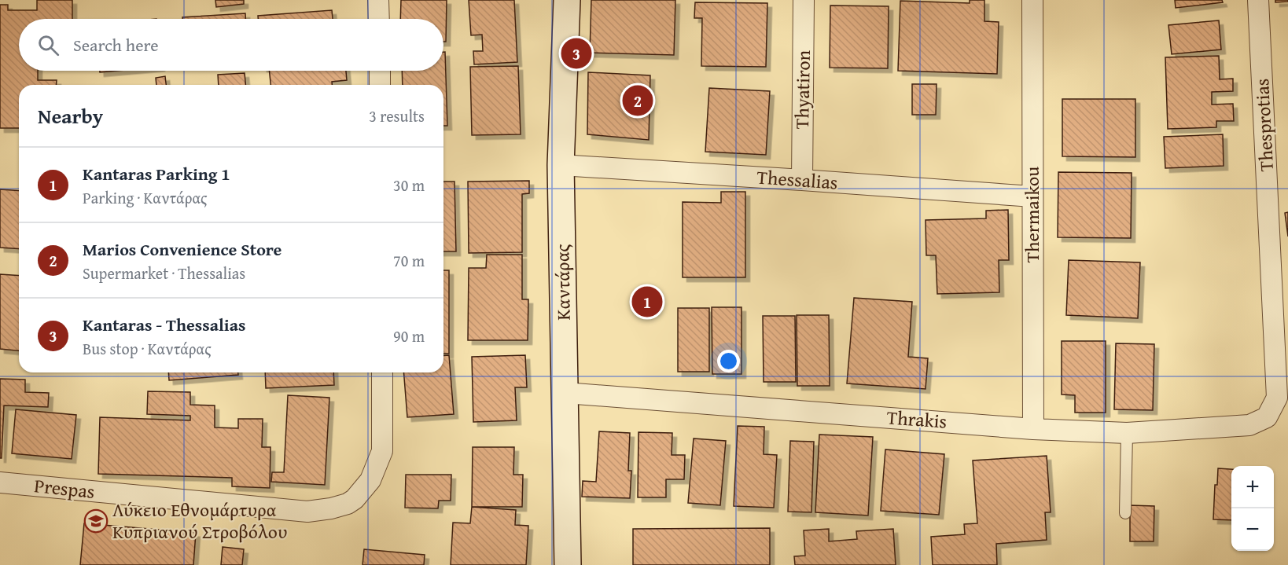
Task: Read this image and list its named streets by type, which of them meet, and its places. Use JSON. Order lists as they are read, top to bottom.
{
  "streets": {
    "street": [
      "Thyatiron",
      "Thesprotias",
      "Thessalias",
      "Thermaikou",
      "Καντάρας",
      "Thrakis",
      "Prespas"
    ]
  },
  "crossings": [
    ["Thyatiron", "Thessalias"],
    ["Thesprotias", "Thrakis"],
    ["Thessalias", "Thermaikou"],
    ["Thessalias", "Καντάρας"],
    ["Thermaikou", "Thrakis"],
    ["Καντάρας", "Thrakis"]
  ],
  "places": {
    "school or university": ["Λύκειο Εθνομάρτυρα Κυπριανού Στροβόλου"]
  },
  "page": {
    "search": "Search here",
    "pins": ["3", "2", "1"],
    "heading": ["Nearby", "3 results"],
    "list": [
      {
        "mark": "1",
        "name": "Kantaras Parking 1",
        "note": "Parking · Καντάρας",
        "value": "30 m"
      },
      {
        "mark": "2",
        "name": "Marios Convenience Store",
        "note": "Supermarket · Thessalias",
        "value": "70 m"
      },
      {
        "mark": "3",
        "name": "Kantaras - Thessalias",
        "note": "Bus stop · Καντάρας",
        "value": "90 m"
      }
    ],
    "map_buttons": ["+", "−"]
  }
}
